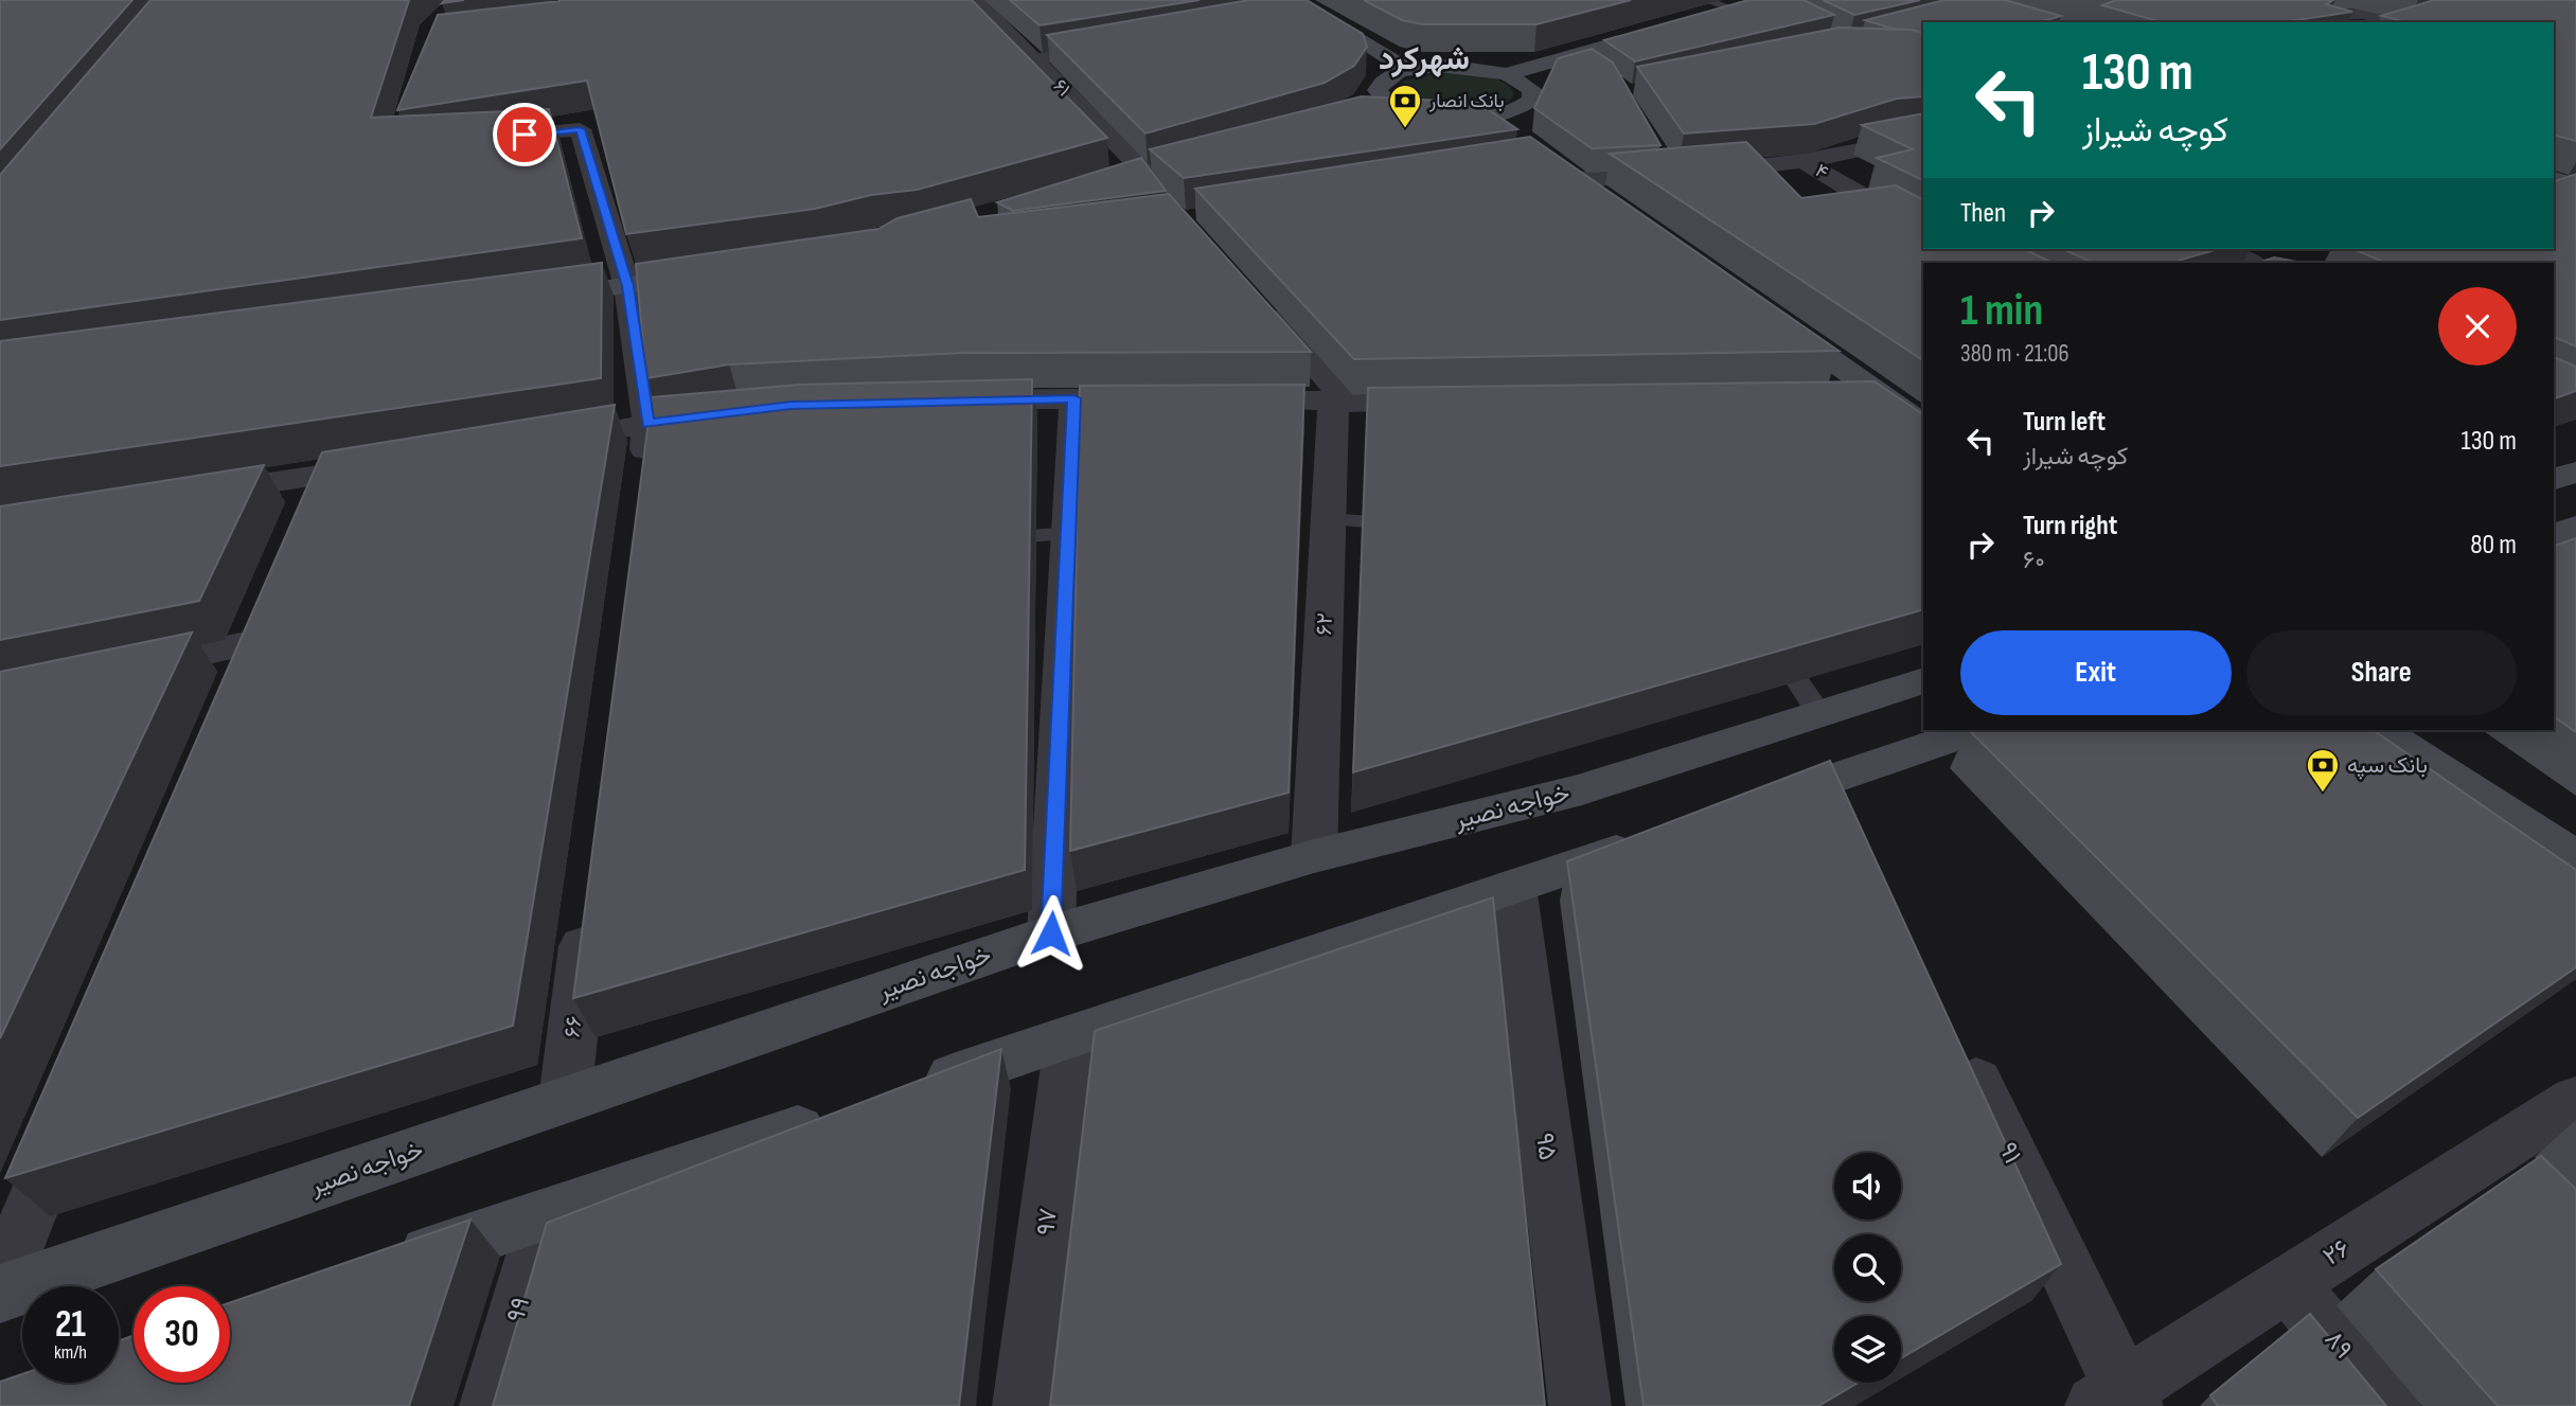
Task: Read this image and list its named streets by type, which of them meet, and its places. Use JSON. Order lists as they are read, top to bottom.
{
  "streets": {
    "main road": ["خواجه نصیر"],
    "street": [
      "۶۱",
      "۴",
      "۶۲",
      "۶۶",
      "۹۵",
      "۹۱",
      "۹۷",
      "۲۶",
      "۹۹",
      "۸۹"
    ]
  },
  "crossings": [
    ["۶۲", "خواجه نصیر"],
    ["خواجه نصیر", "۶۶"],
    ["۹۱", "۲۶"],
    ["۲۶", "۸۹"]
  ],
  "districts": ["شهرکرد"],
  "places": {
    "bank": ["بانک انصار", "بانک سپه"]
  },
  "page": {
    "turn": ["130 m", "کوچه شیراز"],
    "then": "Then",
    "heading": ["1 min", "380 m · 21:06"],
    "list": [
      {
        "name": "Turn left",
        "note": "کوچه شیراز",
        "value": "130 m"
      },
      {
        "name": "Turn right",
        "note": "۶۰",
        "value": "80 m"
      }
    ],
    "buttons": ["Exit", "Share"],
    "speed": "21 km/h",
    "limit": "30"
  }
}
